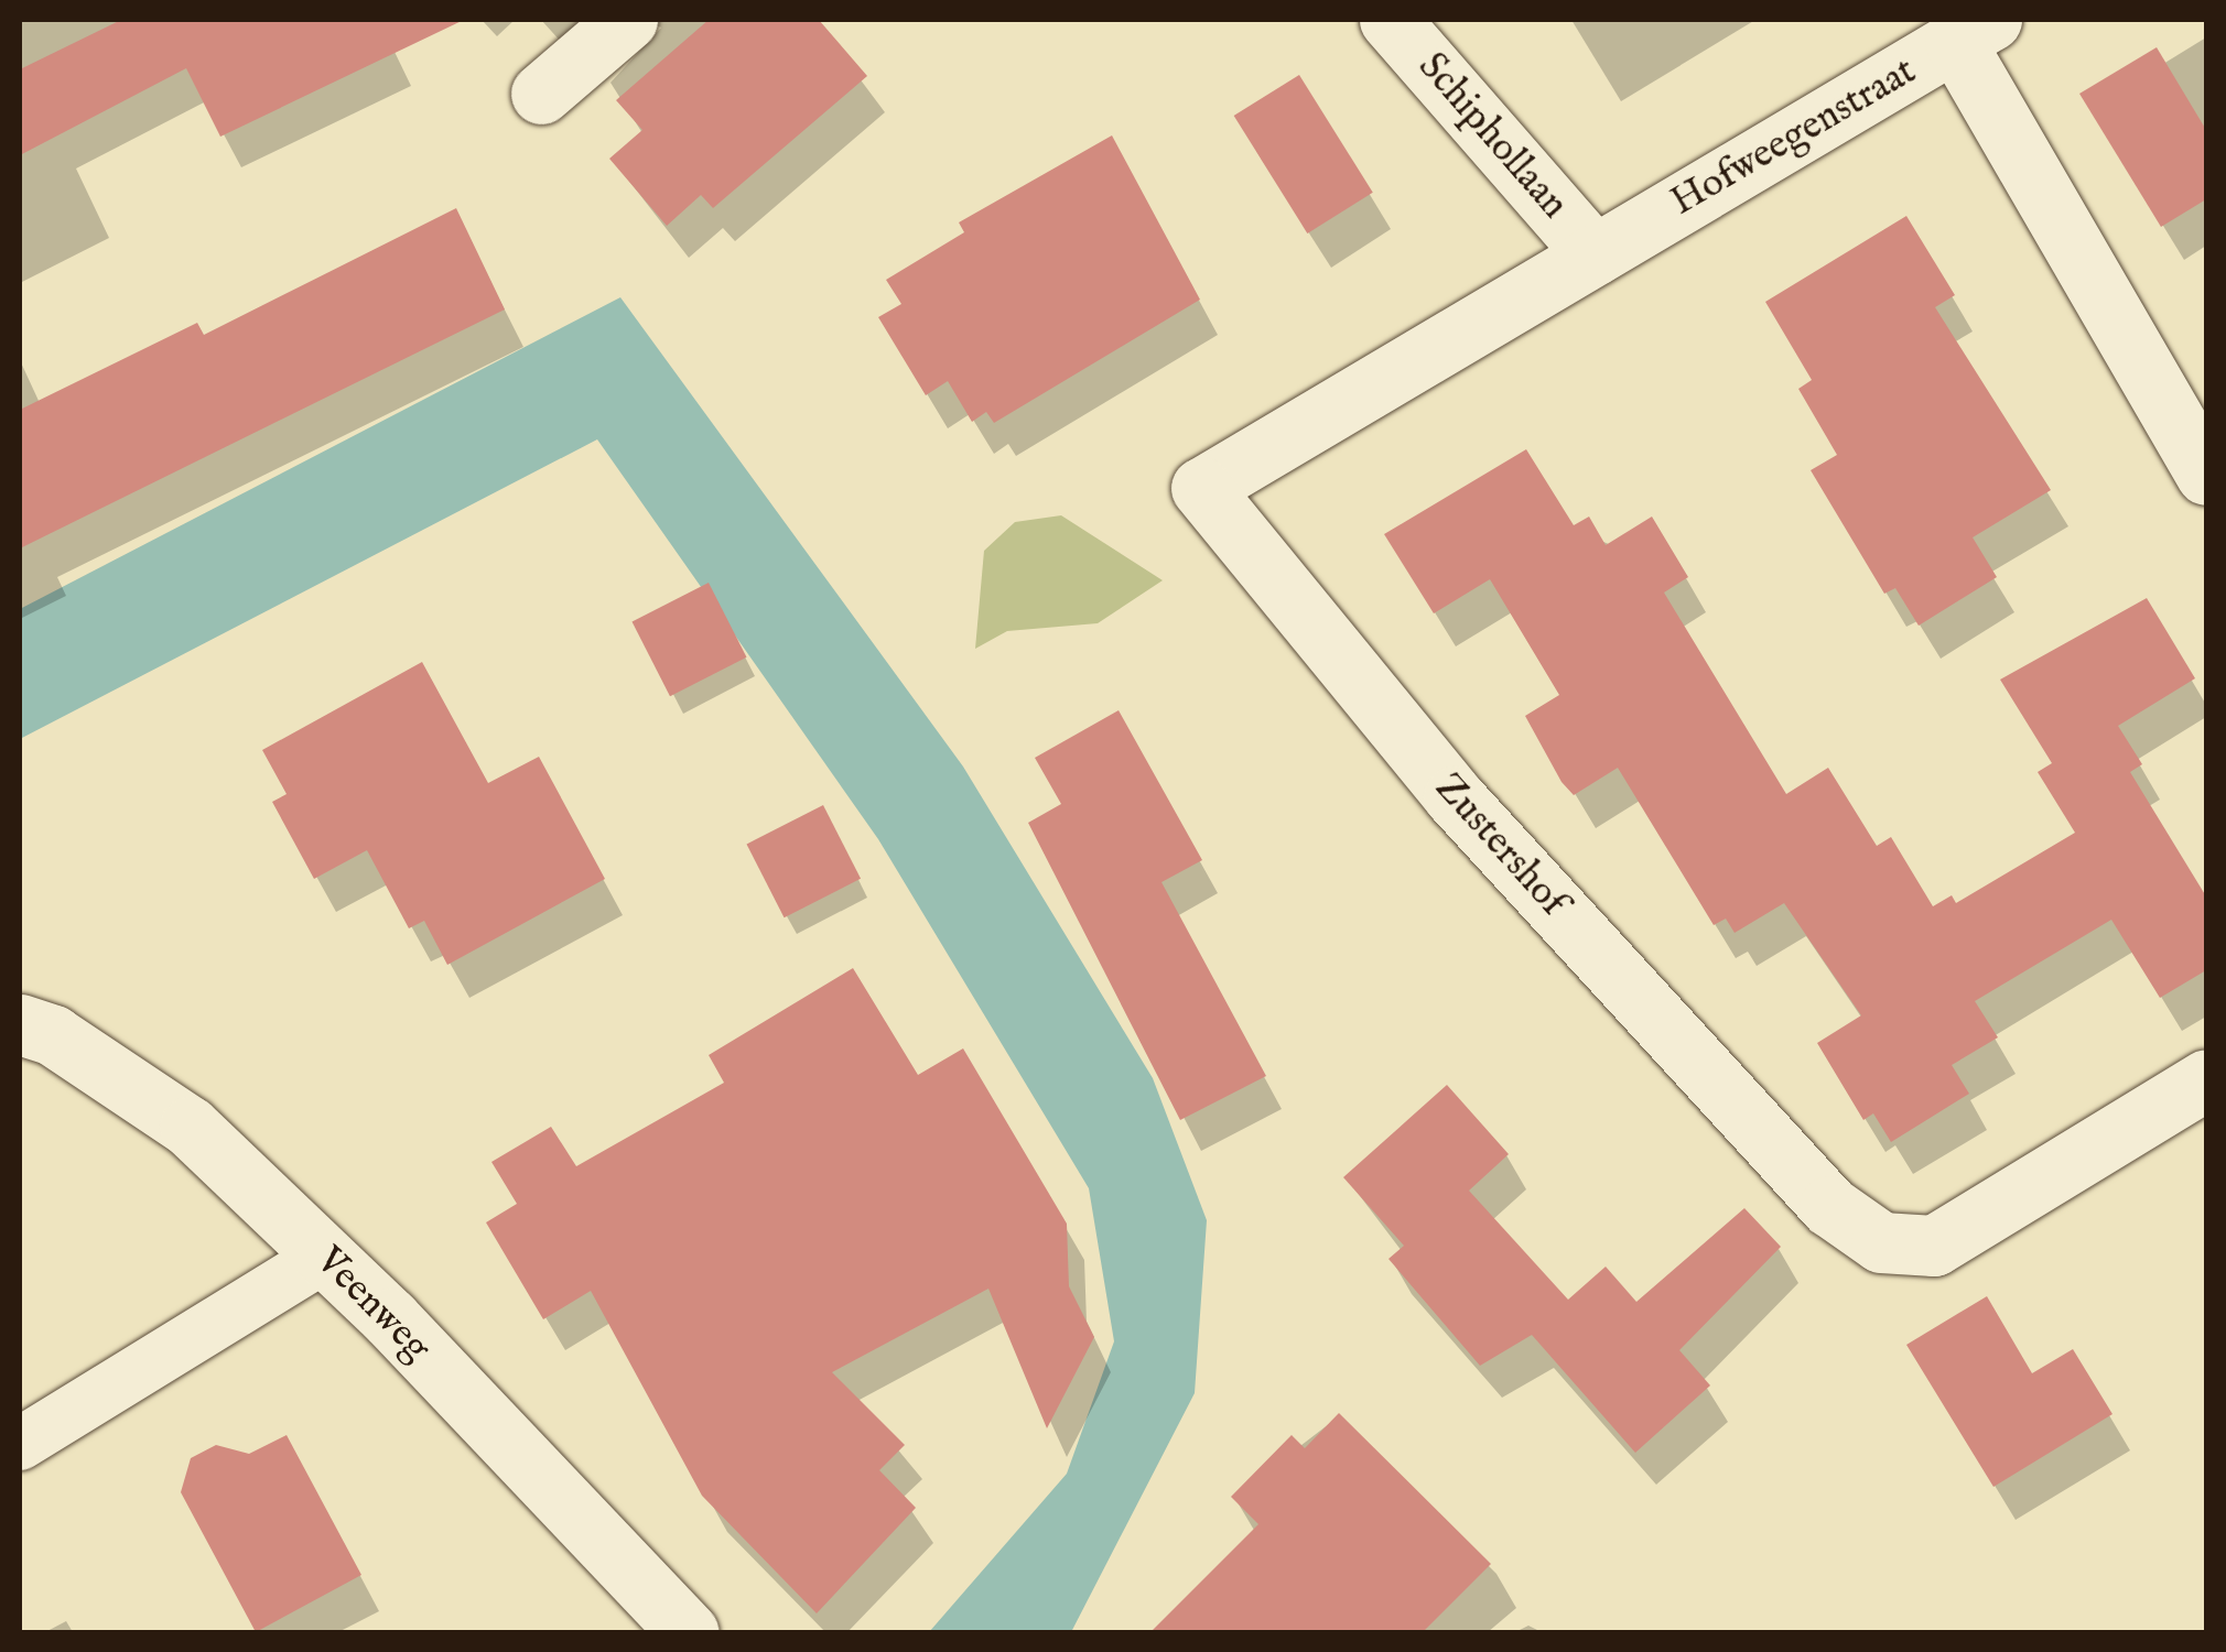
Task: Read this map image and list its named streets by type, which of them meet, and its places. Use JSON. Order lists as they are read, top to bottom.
{
  "streets": {
    "street": [
      "Schiphollaan",
      "Hofweegenstraat",
      "Zustershof",
      "Veenweg"
    ]
  },
  "crossings": [
    ["Schiphollaan", "Hofweegenstraat"],
    ["Schiphollaan", "Zustershof"],
    ["Hofweegenstraat", "Zustershof"]
  ]
}
